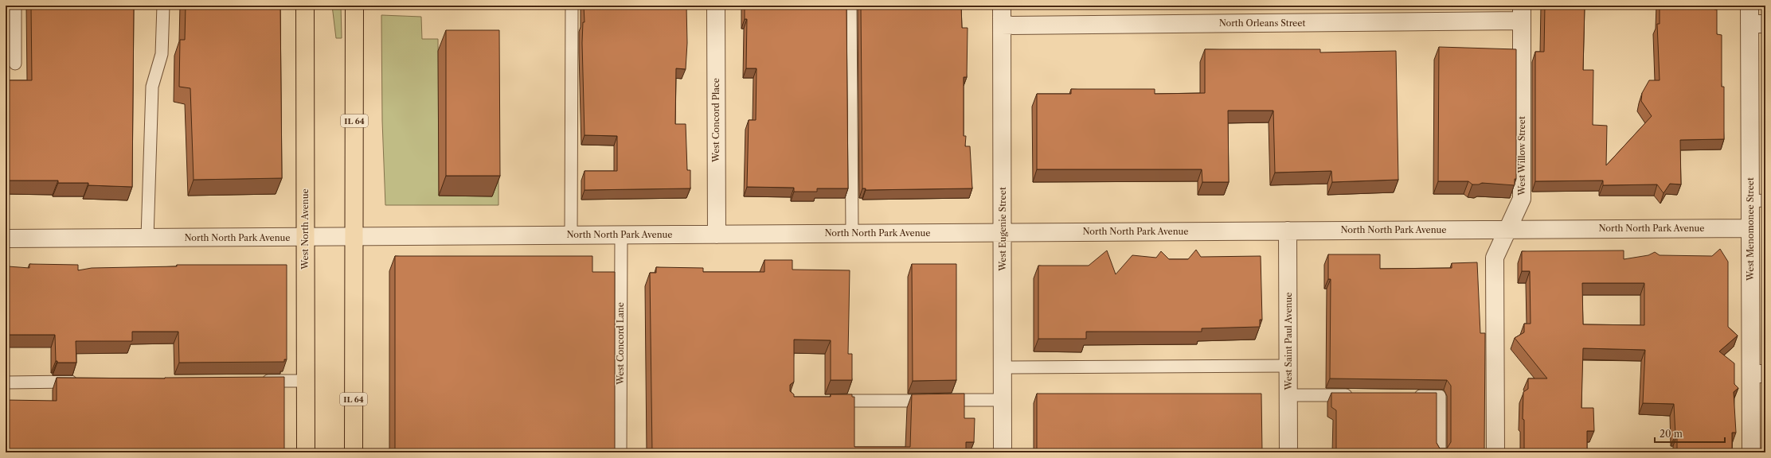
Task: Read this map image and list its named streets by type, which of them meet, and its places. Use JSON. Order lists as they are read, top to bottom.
{
  "streets": {
    "main road": ["IL 64", "West North Avenue"],
    "street": [
      "North Orleans Street",
      "West Concord Place",
      "West Willow Street",
      "North North Park Avenue",
      "West Eugenie Street",
      "West Menomonee Street",
      "West Saint Paul Avenue"
    ],
    "lane": ["West Concord Lane"]
  },
  "crossings": [
    ["North Orleans Street", "West Willow Street"],
    ["North Orleans Street", "West Eugenie Street"],
    ["West Concord Place", "North North Park Avenue"],
    ["IL 64", "North North Park Avenue"],
    ["West Willow Street", "North North Park Avenue"],
    ["North North Park Avenue", "West North Avenue"],
    ["North North Park Avenue", "West Eugenie Street"],
    ["North North Park Avenue", "West Menomonee Street"],
    ["North North Park Avenue", "West Saint Paul Avenue"],
    ["North North Park Avenue", "West Concord Lane"]
  ],
  "scale_bar": "20 m"
}
